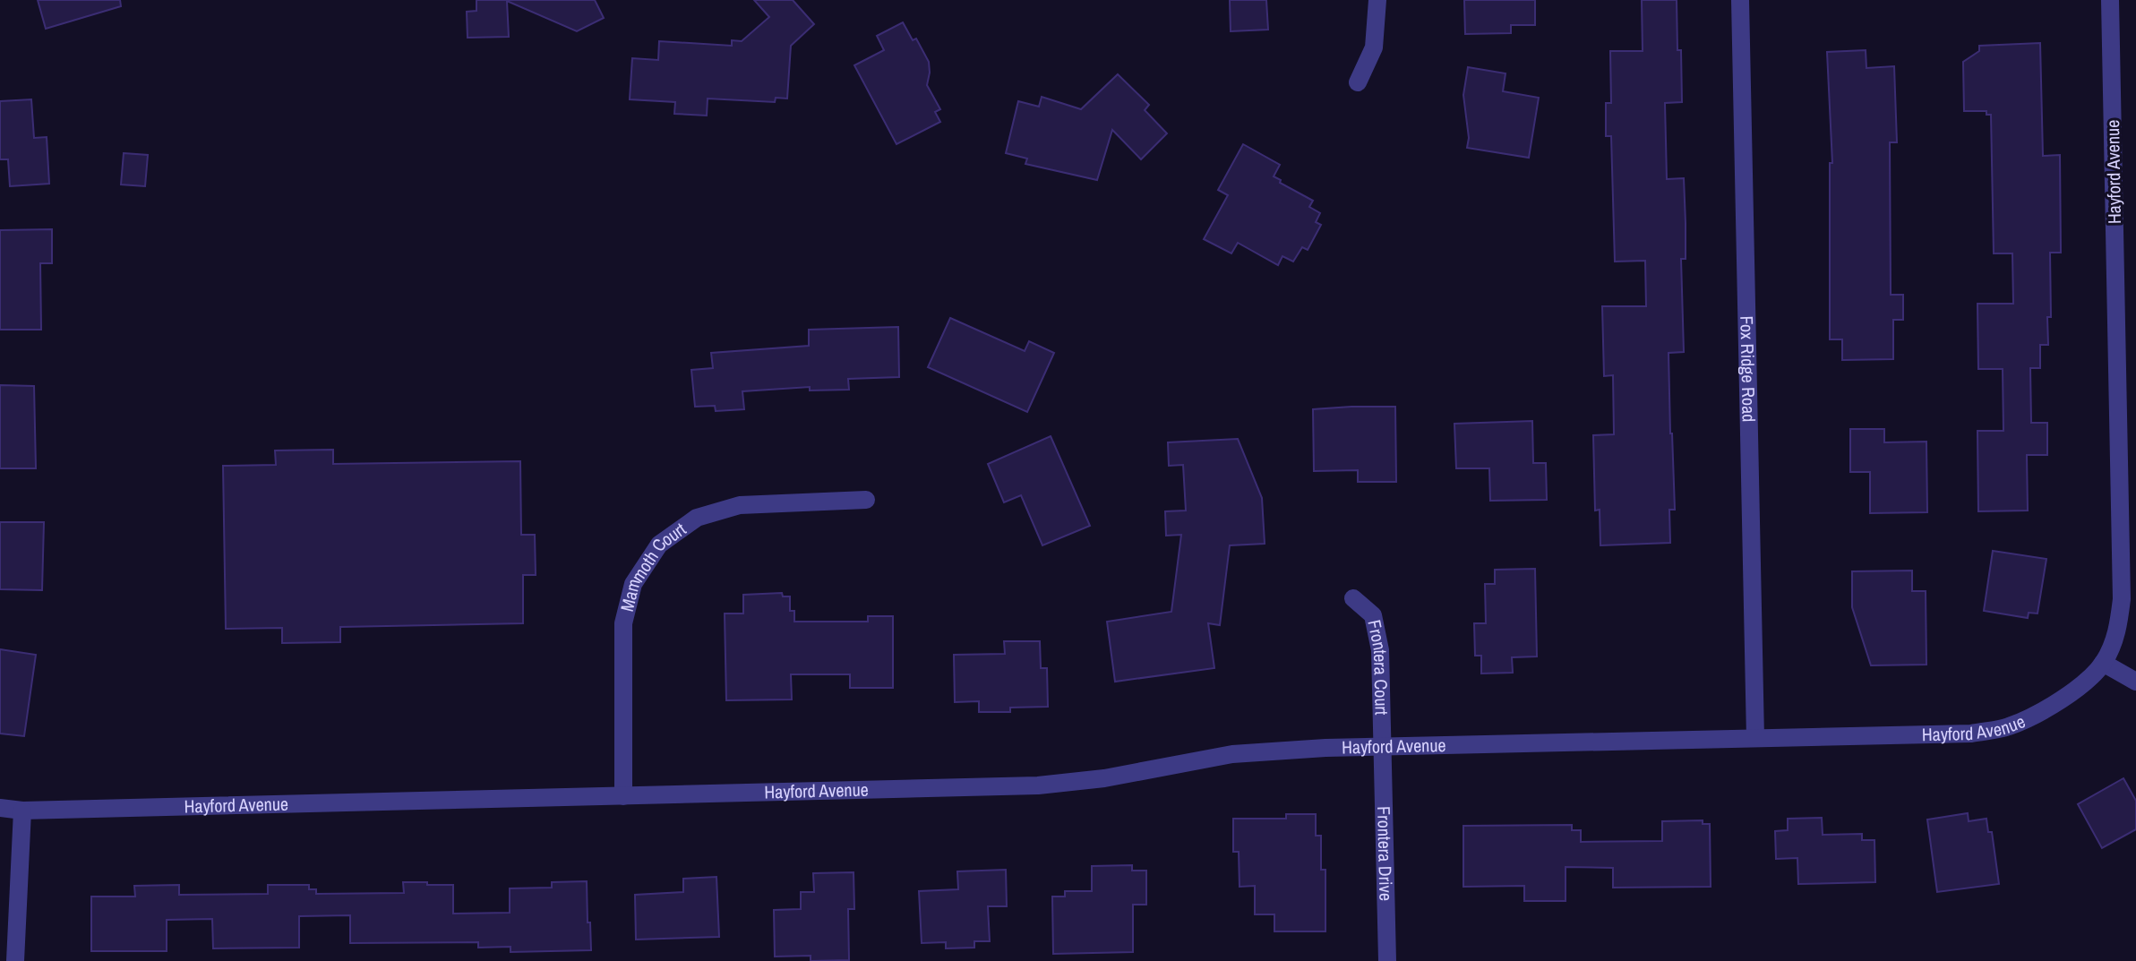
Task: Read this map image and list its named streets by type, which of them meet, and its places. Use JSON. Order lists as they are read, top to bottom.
{
  "streets": {
    "street": [
      "Hayford Avenue",
      "Fox Ridge Road",
      "Mammoth Court",
      "Frontera Court",
      "Frontera Drive"
    ]
  },
  "crossings": [
    ["Hayford Avenue", "Fox Ridge Road"],
    ["Hayford Avenue", "Mammoth Court"],
    ["Hayford Avenue", "Frontera Court"],
    ["Hayford Avenue", "Frontera Drive"],
    ["Frontera Court", "Frontera Drive"]
  ]
}
